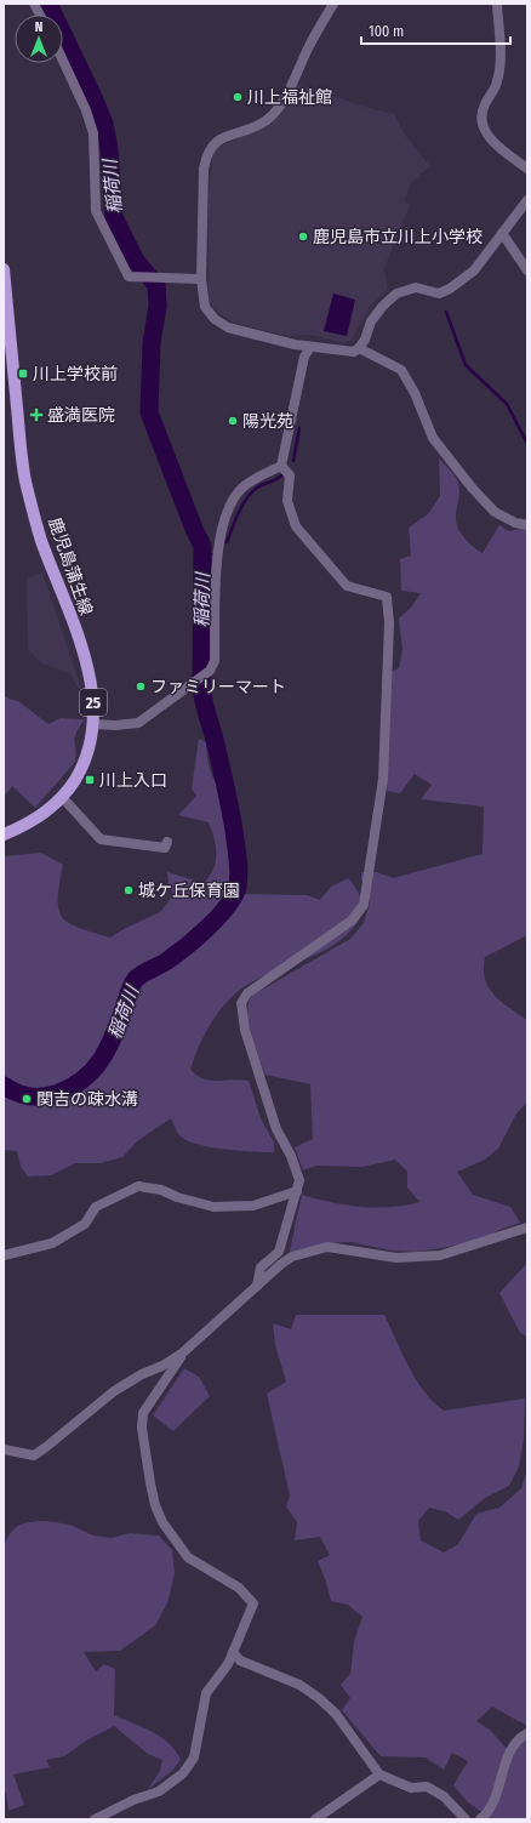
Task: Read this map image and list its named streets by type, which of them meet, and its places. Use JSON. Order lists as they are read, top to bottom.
{
  "streets": {
    "main road": ["鹿児島蒲生線", "25"]
  },
  "water": ["稲荷川"],
  "places": {
    "other": [
      "川上福祉館",
      "鹿児島市立川上小学校",
      "陽光苑",
      "ファミリーマート",
      "城ケ丘保育園",
      "関吉の疎水溝"
    ],
    "transit": ["川上学校前", "川上入口"],
    "health": ["盛満医院"]
  },
  "scale_bar": "100 m",
  "north": "top"
}
